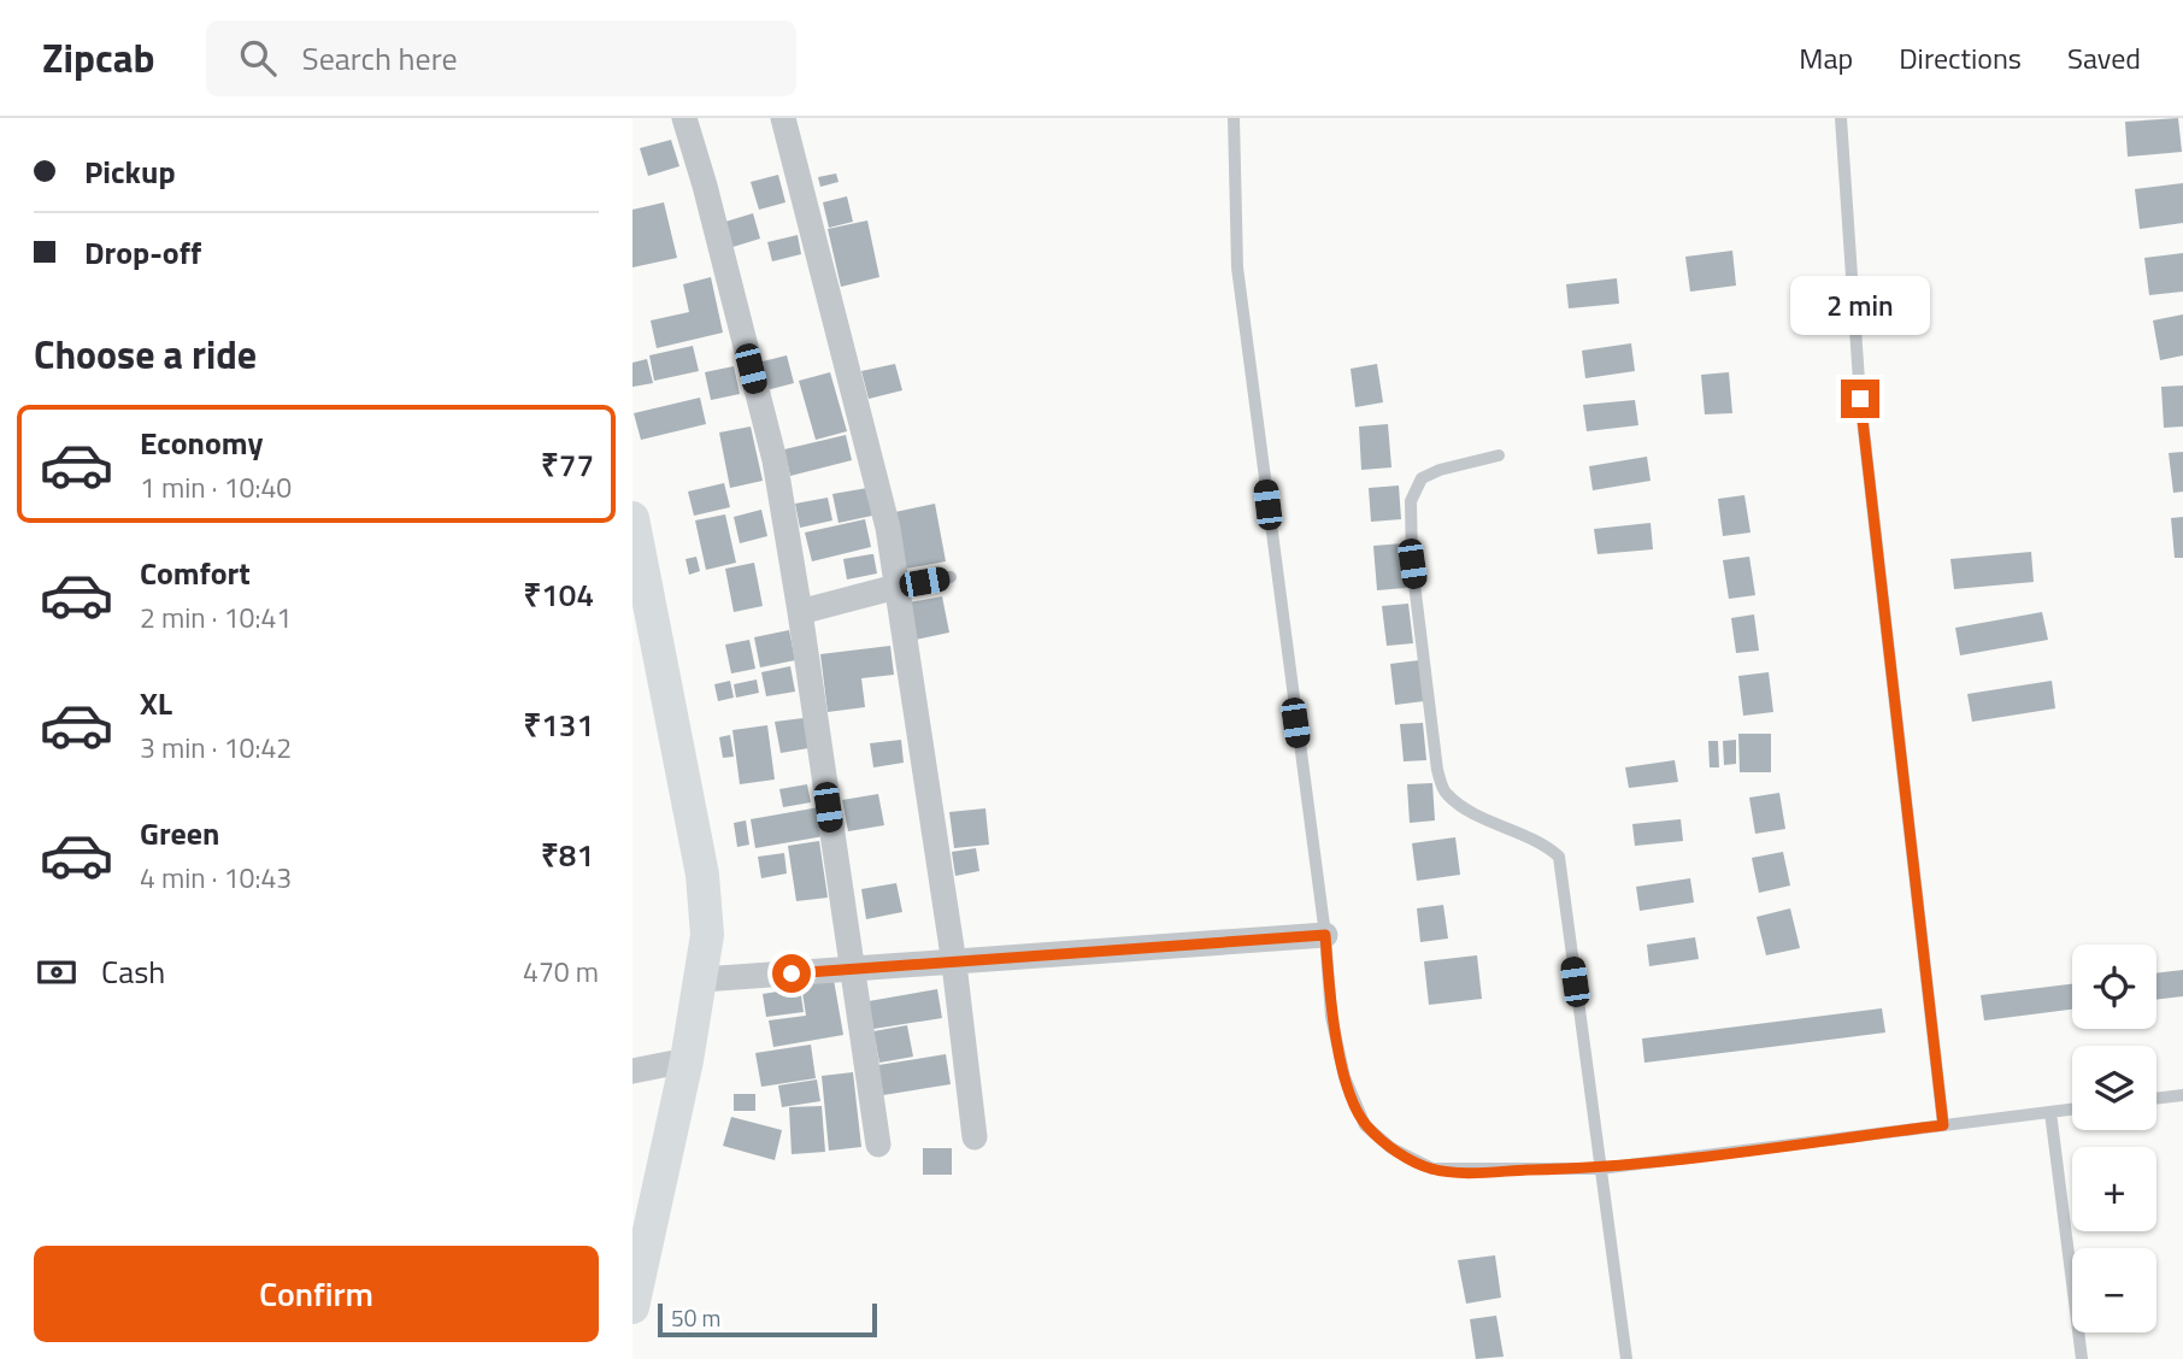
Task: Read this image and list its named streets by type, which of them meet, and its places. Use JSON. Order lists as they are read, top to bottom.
{
  "scale_bar": "50 m",
  "page": {
    "header": "Zipcab",
    "search": "Search here",
    "nav": ["Map", "Directions", "Saved"],
    "banner": ["Pickup", "Drop-off"],
    "bubble": "2 min",
    "heading": "Choose a ride",
    "list": [
      {
        "name": "Economy",
        "note": "1 min · 10:40",
        "value": "₹77"
      },
      {
        "name": "Comfort",
        "note": "2 min · 10:41",
        "value": "₹104"
      },
      {
        "name": "XL",
        "note": "3 min · 10:42",
        "value": "₹131"
      },
      {
        "name": "Green",
        "note": "4 min · 10:43",
        "value": "₹81"
      }
    ],
    "pay": ["Cash", "470 m"],
    "map_buttons": ["+", "−"],
    "buttons": "Confirm",
    "scale": "50 m"
  }
}
